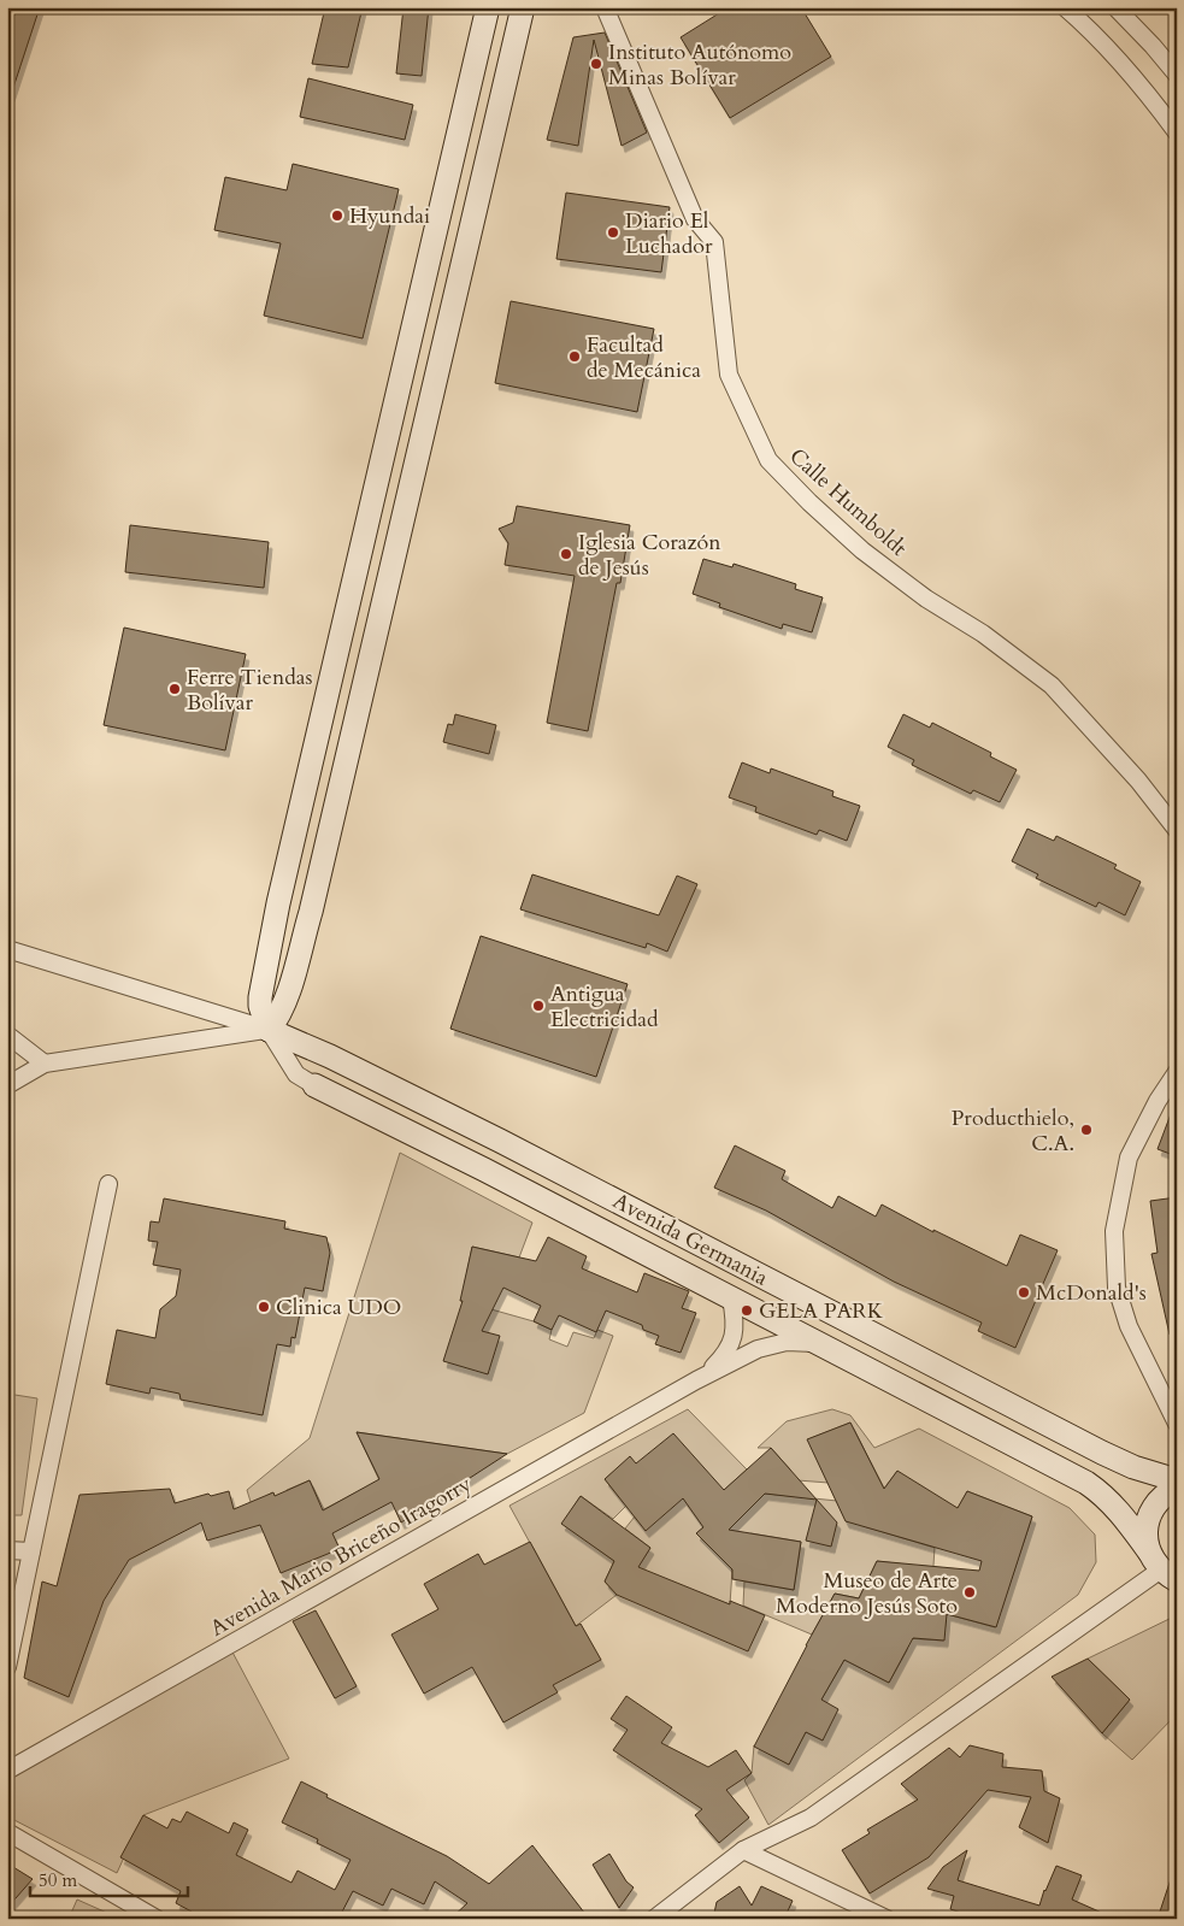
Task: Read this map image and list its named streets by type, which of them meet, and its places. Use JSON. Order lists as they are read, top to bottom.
{
  "streets": {
    "street": ["Calle Humboldt", "Avenida Germania", "Avenida Mario Briceño Iragorry"]
  },
  "crossings": [
    ["Avenida Germania", "Avenida Mario Briceño Iragorry"]
  ],
  "places": [
    "Instituto Autónomo Minas Bolívar",
    "Hyundai",
    "Diario El Luchador",
    "Facultad de Mecánica",
    "Iglesia Corazón de Jesús",
    "Ferre Tiendas Bolívar",
    "Antigua Electricidad",
    "Producthielo, C.A.",
    "McDonald's",
    "Clinica UDO",
    "GELA PARK",
    "Museo de Arte Moderno Jesús Soto"
  ],
  "scale_bar": "50 m"
}
